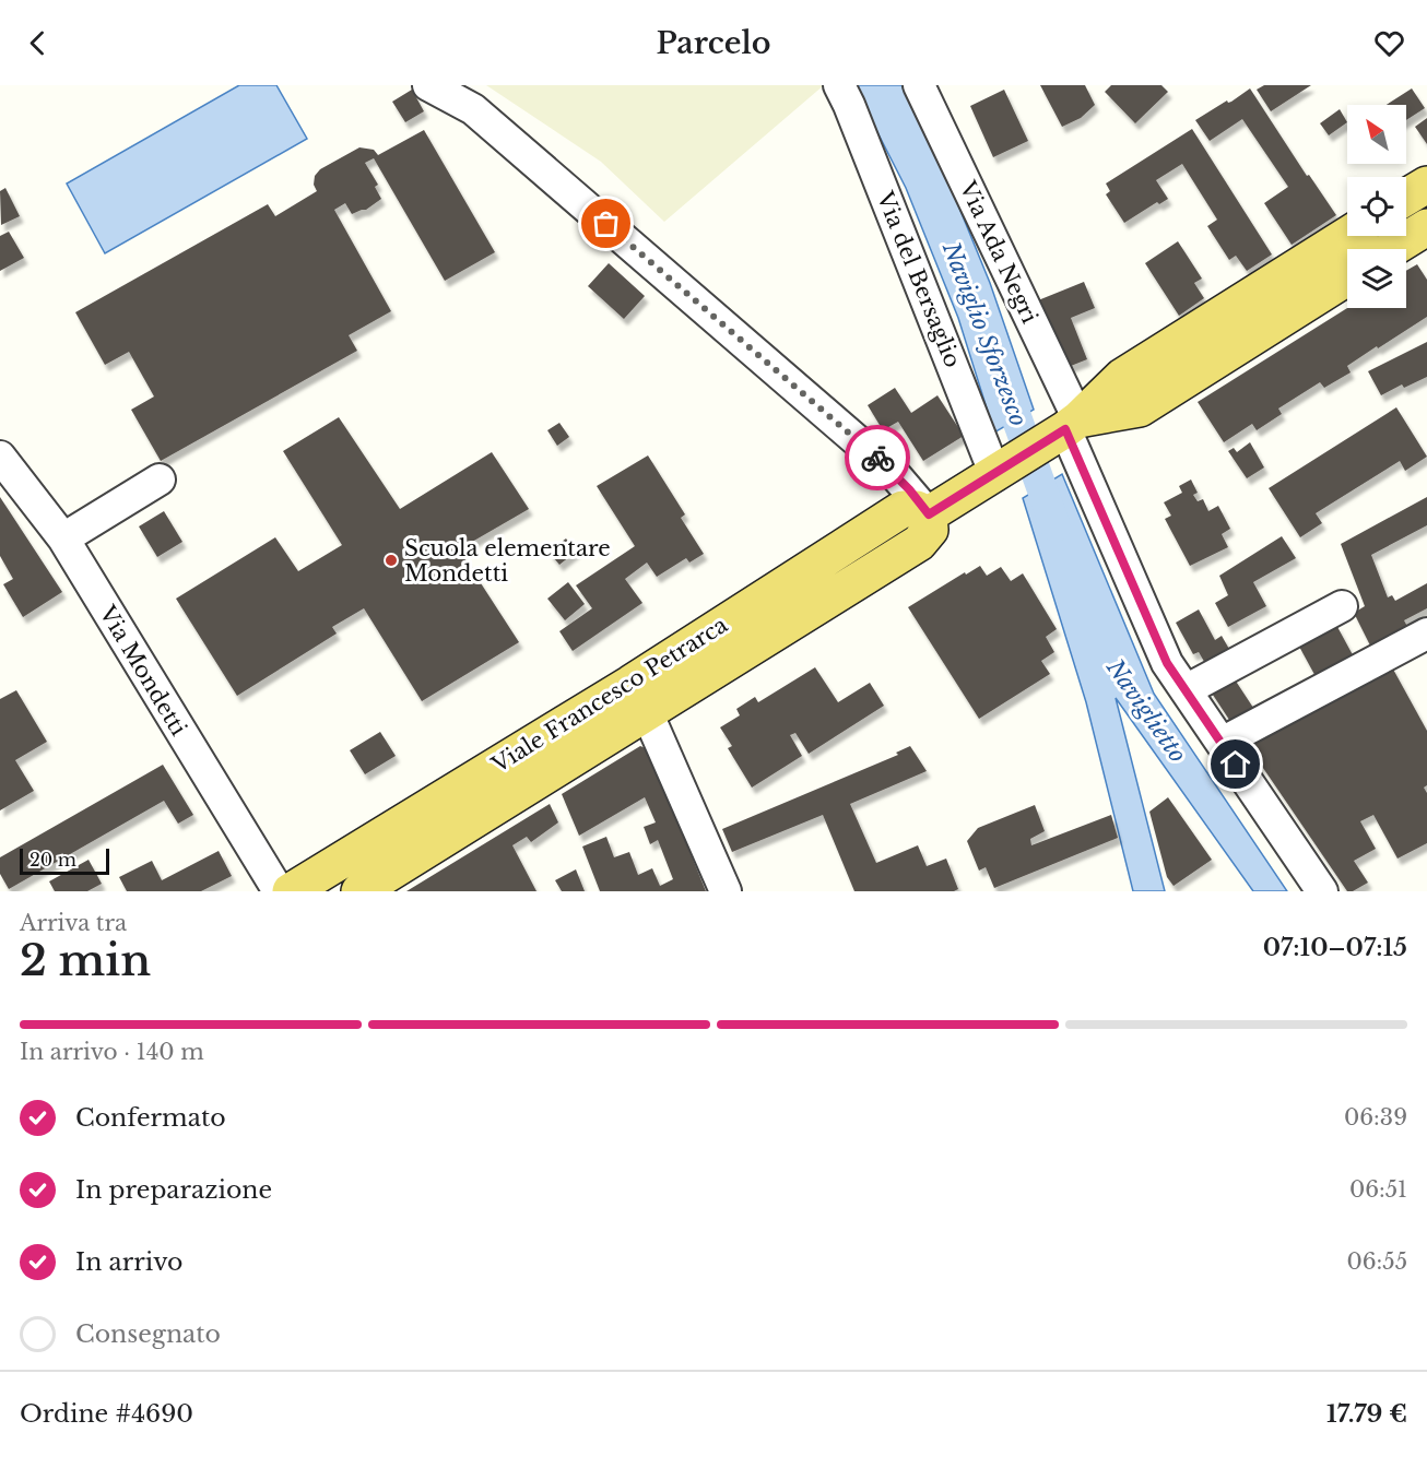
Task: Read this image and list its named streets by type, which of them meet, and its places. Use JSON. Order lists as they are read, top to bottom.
{
  "streets": {
    "main road": ["Viale Francesco Petrarca"],
    "street": ["Via Ada Negri", "Via del Bersaglio", "Via Mondetti"]
  },
  "water": ["Naviglio Sforzesco", "Naviglietto"],
  "places": ["Scuola elementare Mondetti"],
  "scale_bar": "20 m",
  "north": "top left",
  "page": {
    "header": "Parcelo",
    "scale": "20 m",
    "heading": ["2 min", "Arriva tra", "07:10–07:15"],
    "panel": ["Ordine #4690", "17.79 €"],
    "bar": "In arrivo · 140 m",
    "list": [
      ["Confermato", "06:39"],
      ["In preparazione", "06:51"],
      ["In arrivo", "06:55"],
      "Consegnato"
    ]
  }
}
